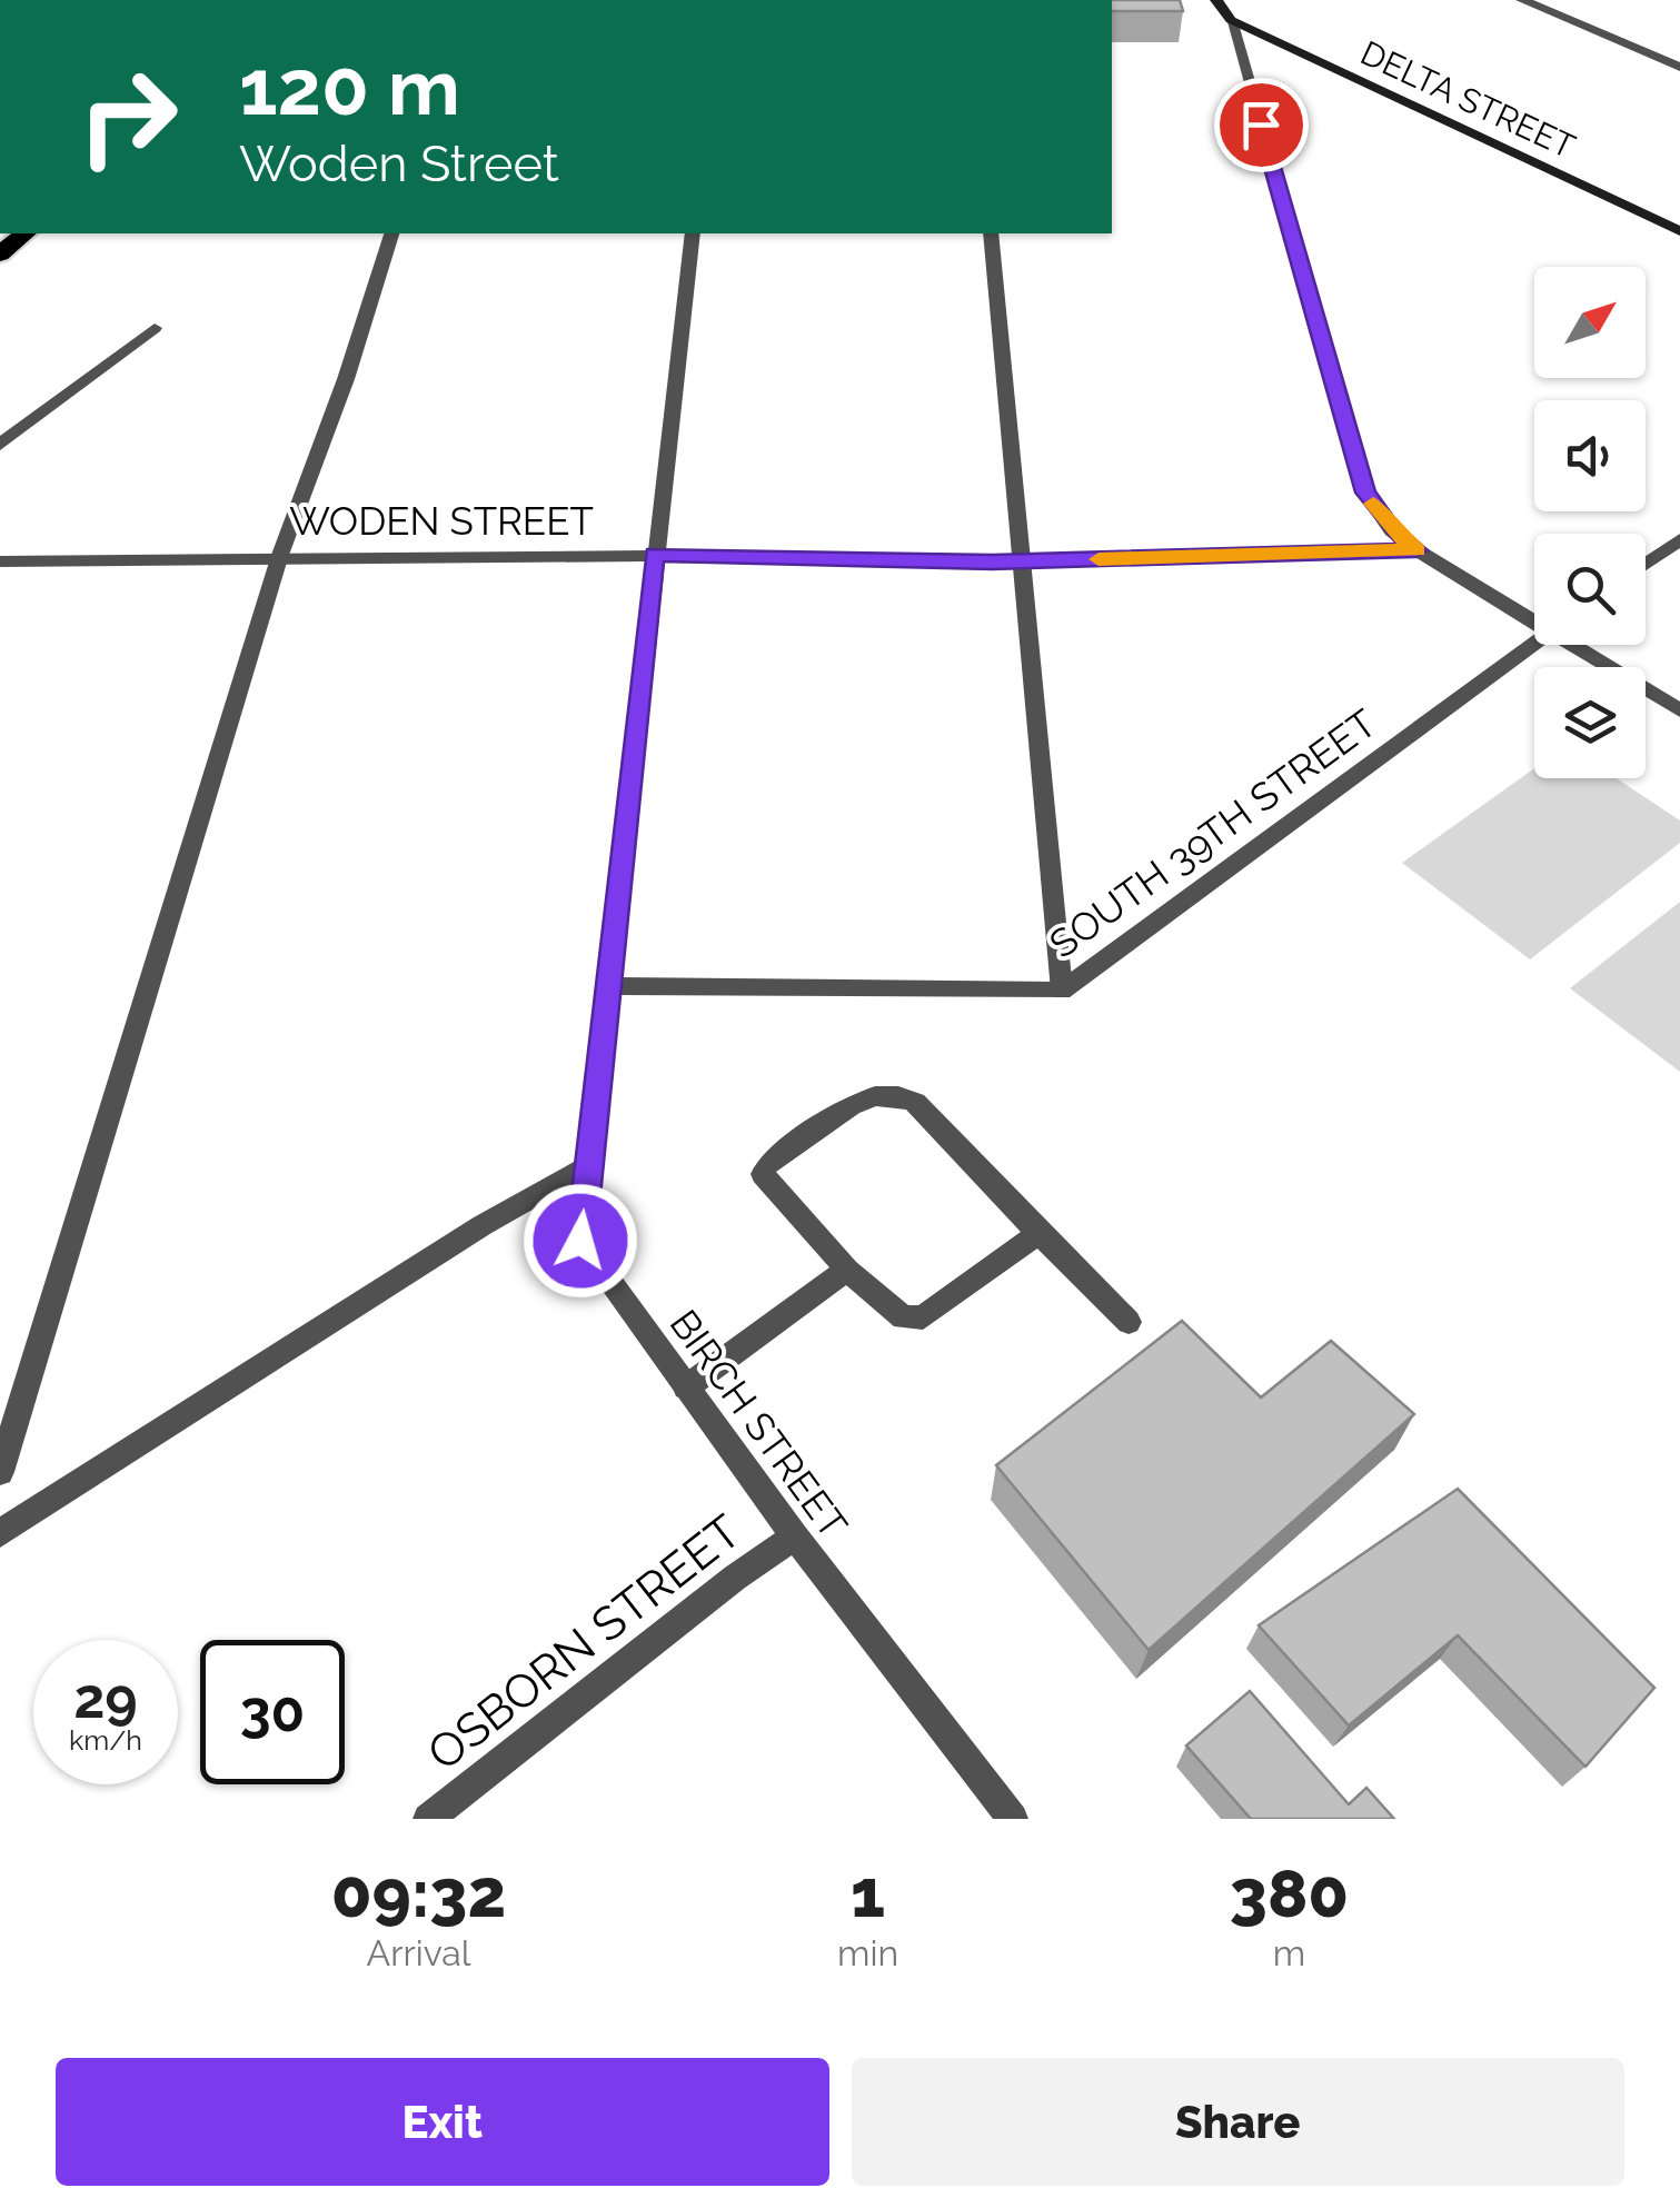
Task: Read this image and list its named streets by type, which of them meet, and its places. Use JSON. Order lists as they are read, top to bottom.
{
  "streets": {
    "street": [
      "DELTA STREET",
      "WODEN STREET",
      "SOUTH 39TH STREET",
      "BIRCH STREET",
      "OSBORN STREET"
    ]
  },
  "crossings": [
    ["WODEN STREET", "BIRCH STREET"],
    ["SOUTH 39TH STREET", "BIRCH STREET"],
    ["BIRCH STREET", "OSBORN STREET"]
  ],
  "north": "top right",
  "page": {
    "turn": ["120 m", "Woden Street"],
    "speed": "29 km/h",
    "limit": "30",
    "eta": [
      "09:32",
      "Arrival",
      "1",
      "min",
      "380",
      "m"
    ],
    "buttons": ["Exit", "Share"]
  }
}
